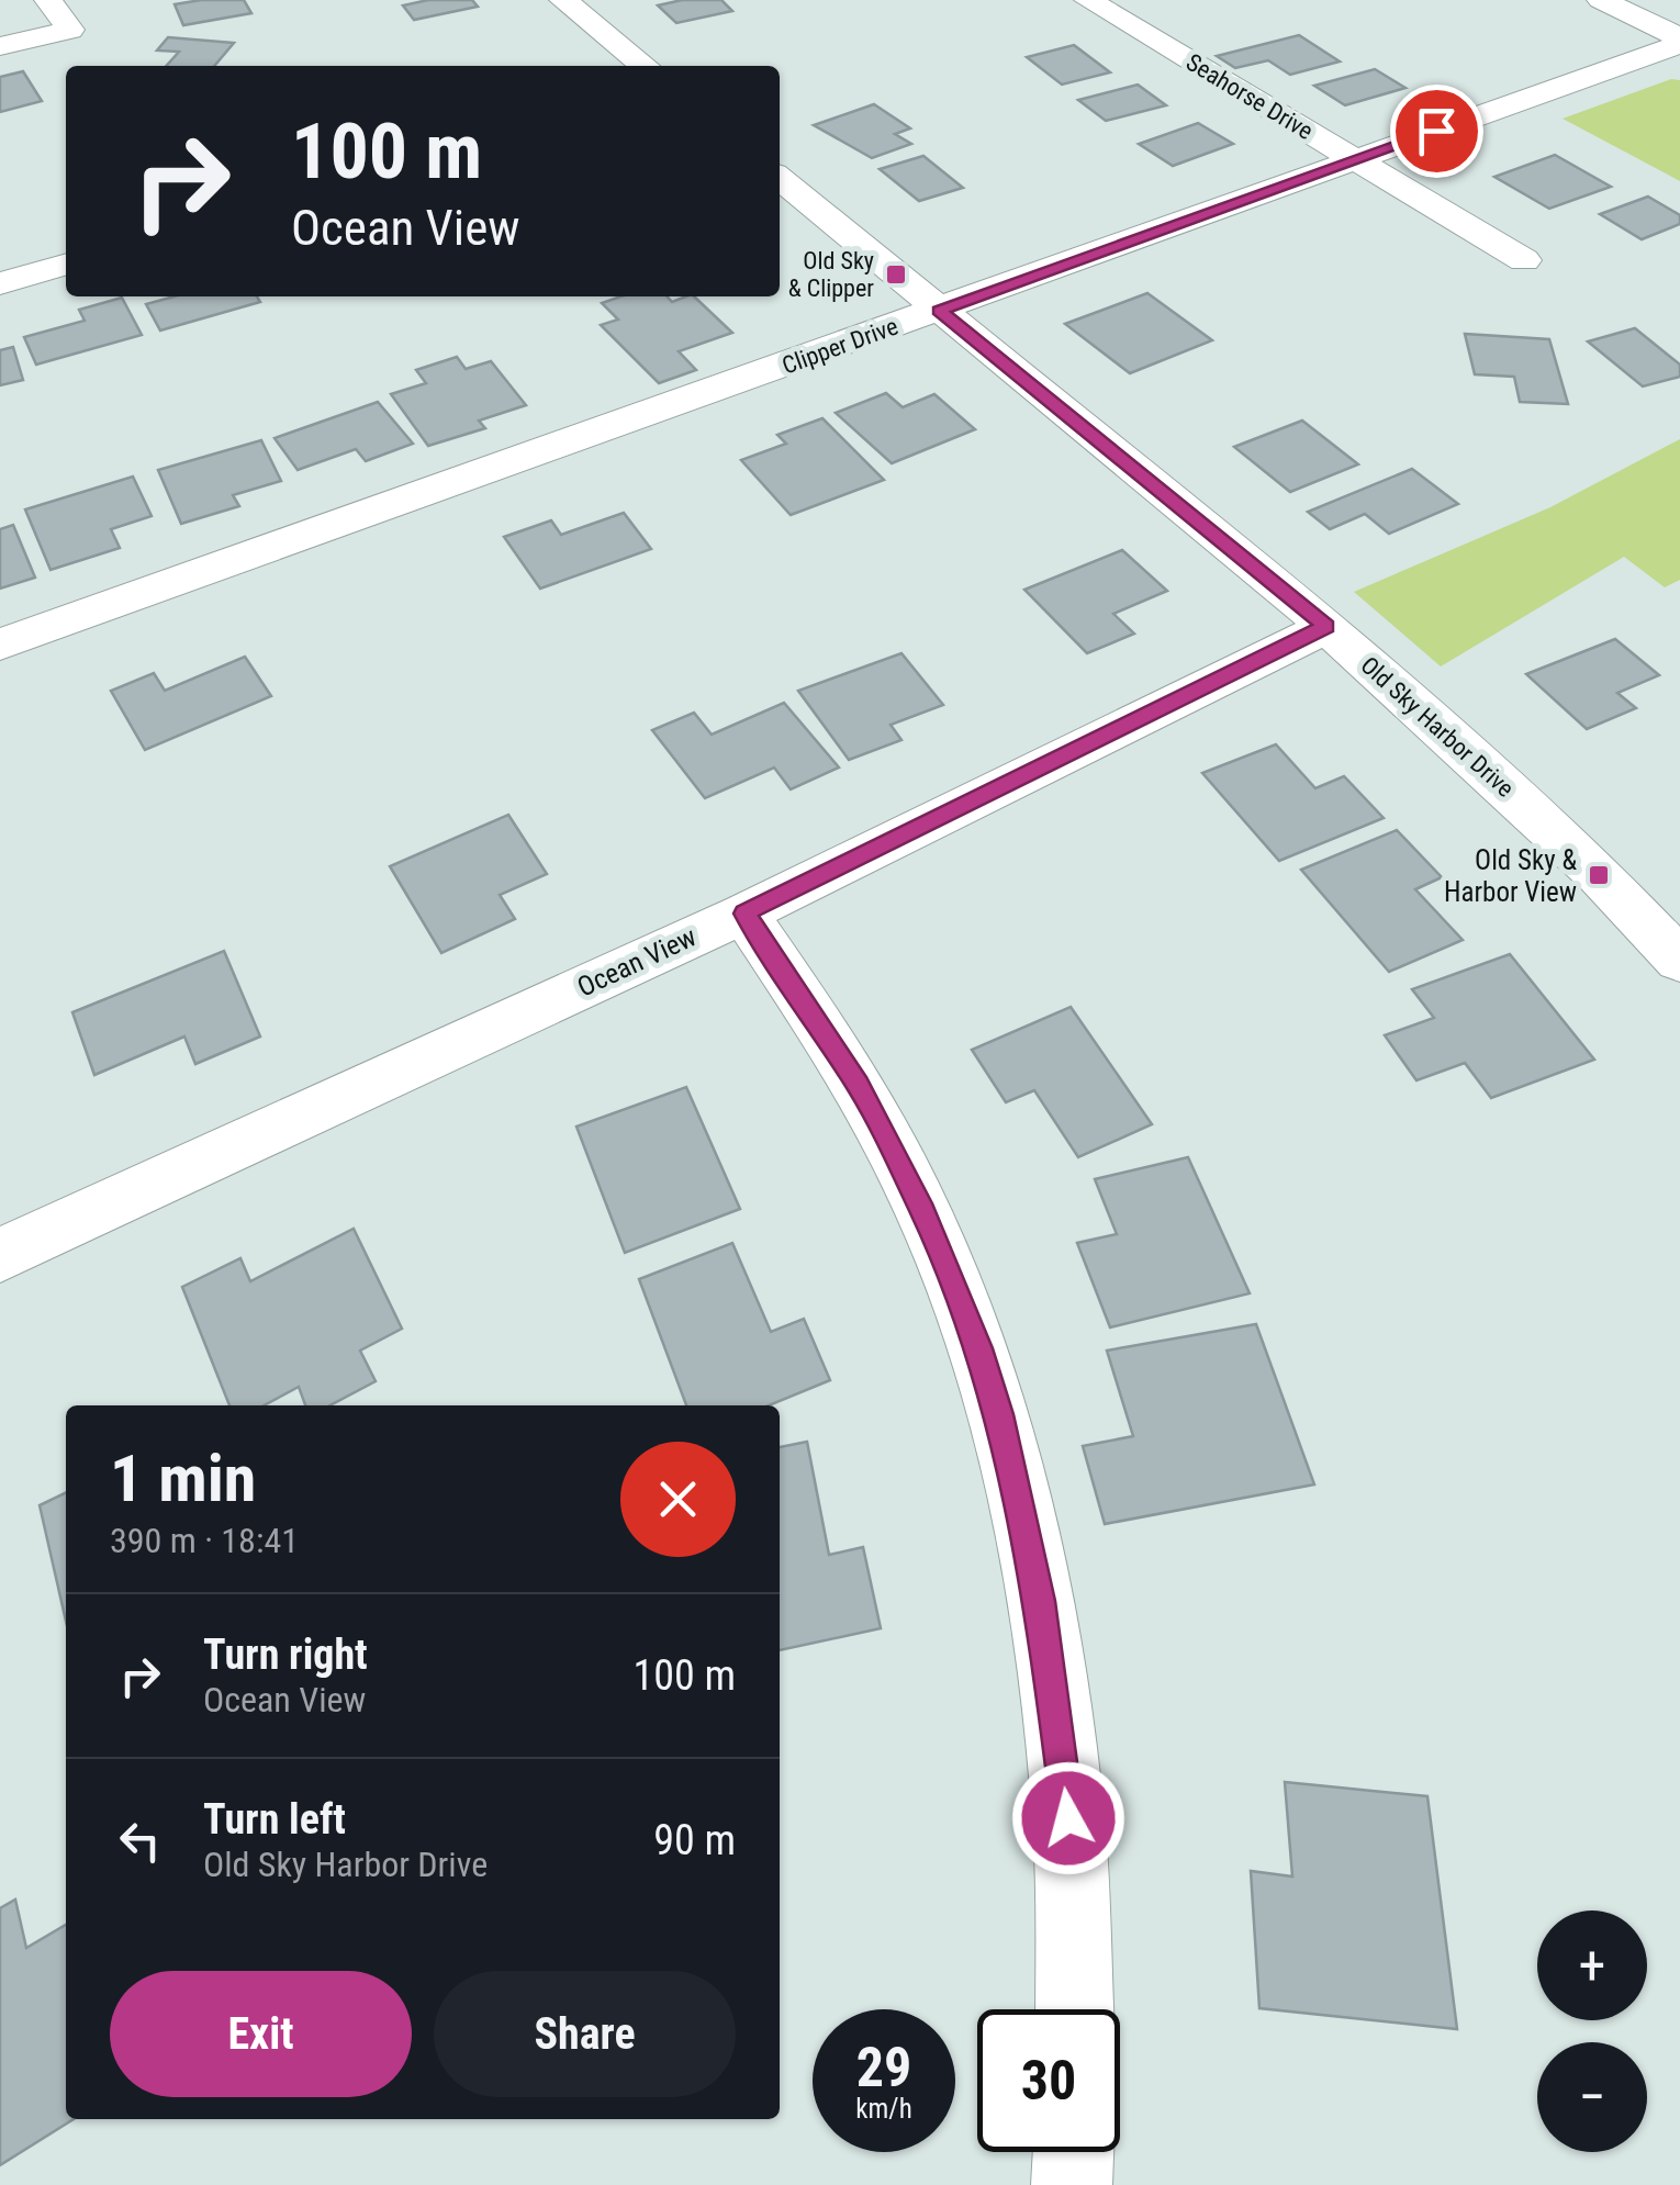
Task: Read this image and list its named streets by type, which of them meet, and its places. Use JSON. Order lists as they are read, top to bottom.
{
  "streets": {
    "street": [
      "Seahorse Drive",
      "Clipper Drive",
      "Old Sky Harbor Drive",
      "Ocean View"
    ]
  },
  "crossings": [
    ["Seahorse Drive", "Clipper Drive"],
    ["Clipper Drive", "Old Sky Harbor Drive"],
    ["Old Sky Harbor Drive", "Ocean View"]
  ],
  "places": {
    "transit": ["Old Sky & Clipper", "Old Sky & Harbor View"]
  },
  "page": {
    "turn": ["100 m", "Ocean View"],
    "heading": ["1 min", "390 m · 18:41"],
    "list": [
      {
        "name": "Turn right",
        "note": "Ocean View",
        "value": "100 m"
      },
      {
        "name": "Turn left",
        "note": "Old Sky Harbor Drive",
        "value": "90 m"
      }
    ],
    "map_buttons": ["+", "−"],
    "buttons": ["Exit", "Share"],
    "speed": "29 km/h",
    "limit": "30"
  }
}
